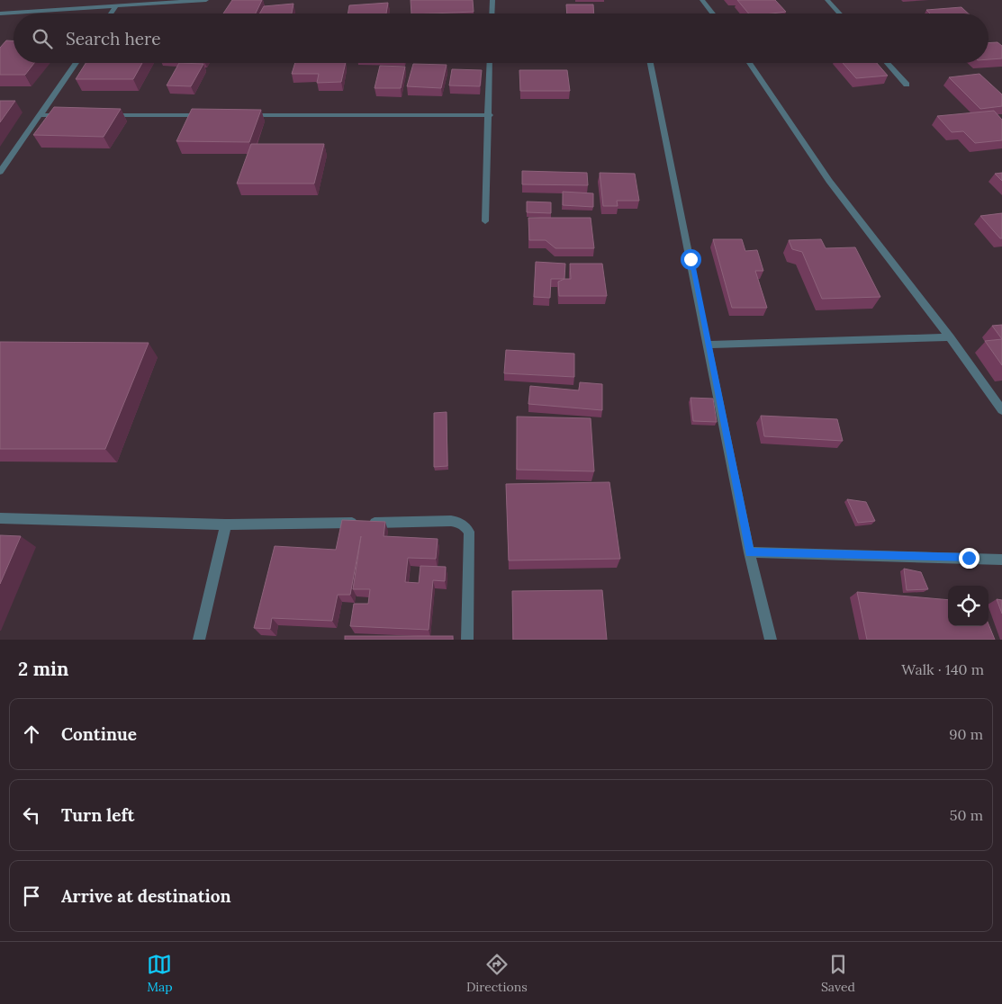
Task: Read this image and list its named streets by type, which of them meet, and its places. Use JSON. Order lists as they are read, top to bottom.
{
  "page": {
    "search": "Search here",
    "heading": ["2 min", "Walk · 140 m"],
    "list": [
      ["Continue", "90 m"],
      ["Turn left", "50 m"],
      "Arrive at destination"
    ],
    "nav": ["Map", "Directions", "Saved"]
  }
}
